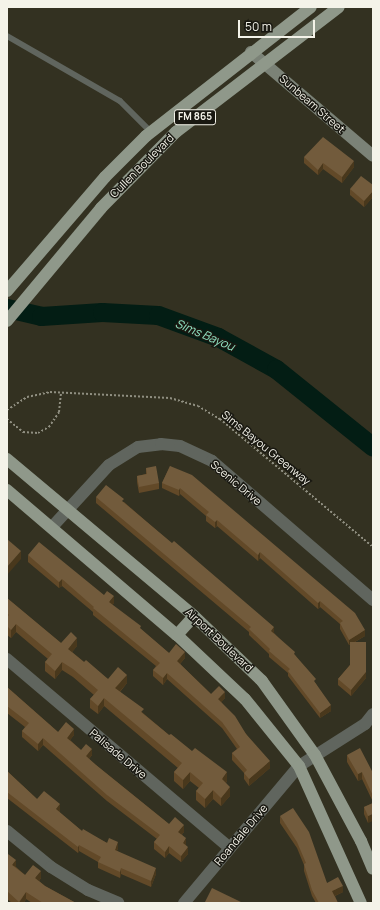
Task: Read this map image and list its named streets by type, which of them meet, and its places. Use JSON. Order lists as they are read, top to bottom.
{
  "streets": {
    "main road": ["FM 865", "Cullen Boulevard", "Airport Boulevard"],
    "street": [
      "Sunbeam Street",
      "Scenic Drive",
      "Palisade Drive",
      "Roandale Drive"
    ],
    "path": ["Sims Bayou Greenway"]
  },
  "crossings": [
    ["Sunbeam Street", "Cullen Boulevard"],
    ["Scenic Drive", "Airport Boulevard"],
    ["Palisade Drive", "Roandale Drive"]
  ],
  "water": ["Sims Bayou"],
  "scale_bar": "50 m"
}
